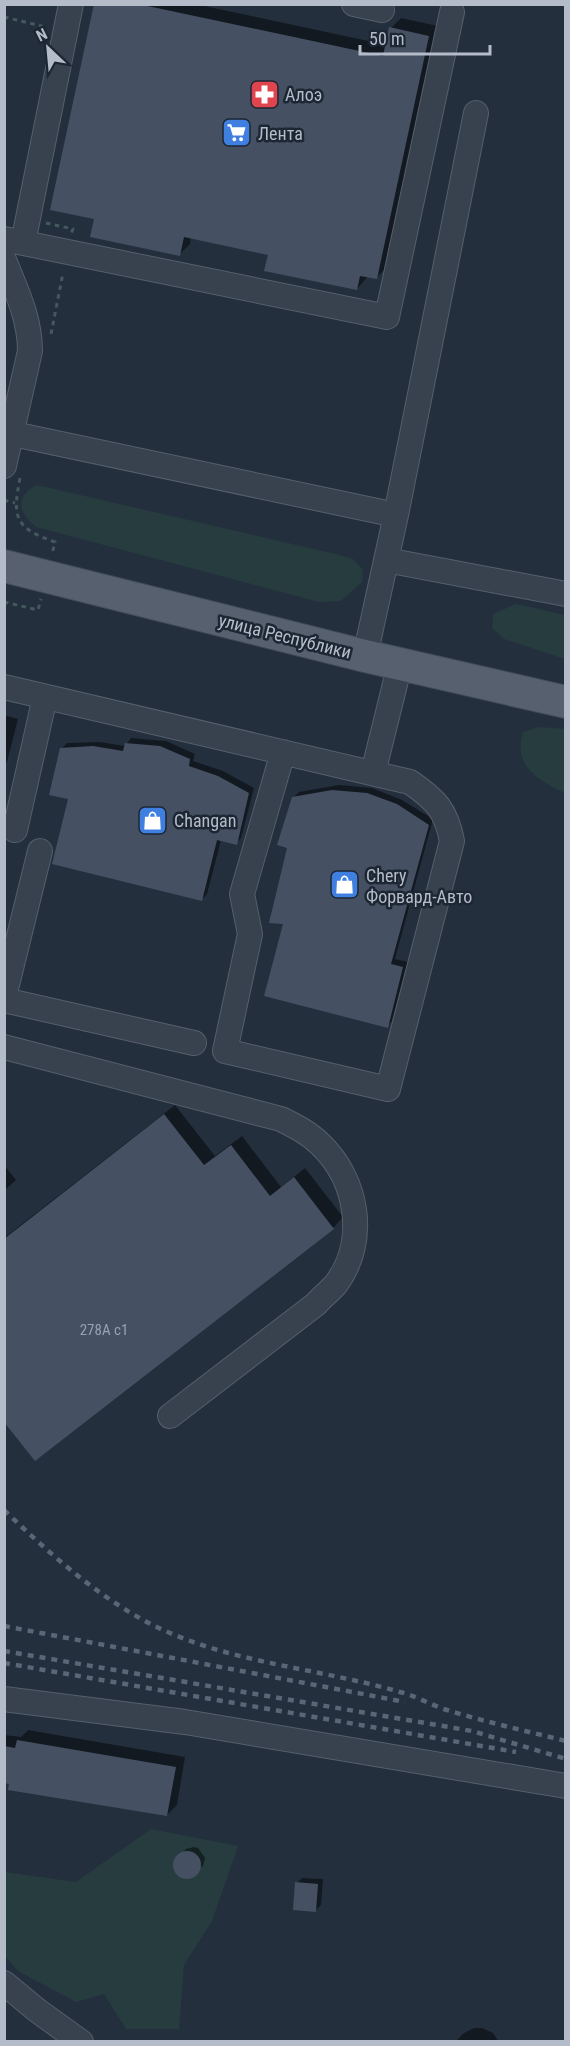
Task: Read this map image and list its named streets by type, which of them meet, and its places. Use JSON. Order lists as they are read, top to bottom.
{
  "streets": {
    "main road": ["улица Республики"]
  },
  "places": {
    "pharmacy": ["Алоэ"],
    "supermarket": ["Лента"],
    "shop": ["Changan", "Chery Форвард-Авто"]
  },
  "house_numbers": ["278А с1"],
  "scale_bar": "50 m",
  "north": "top left"
}
